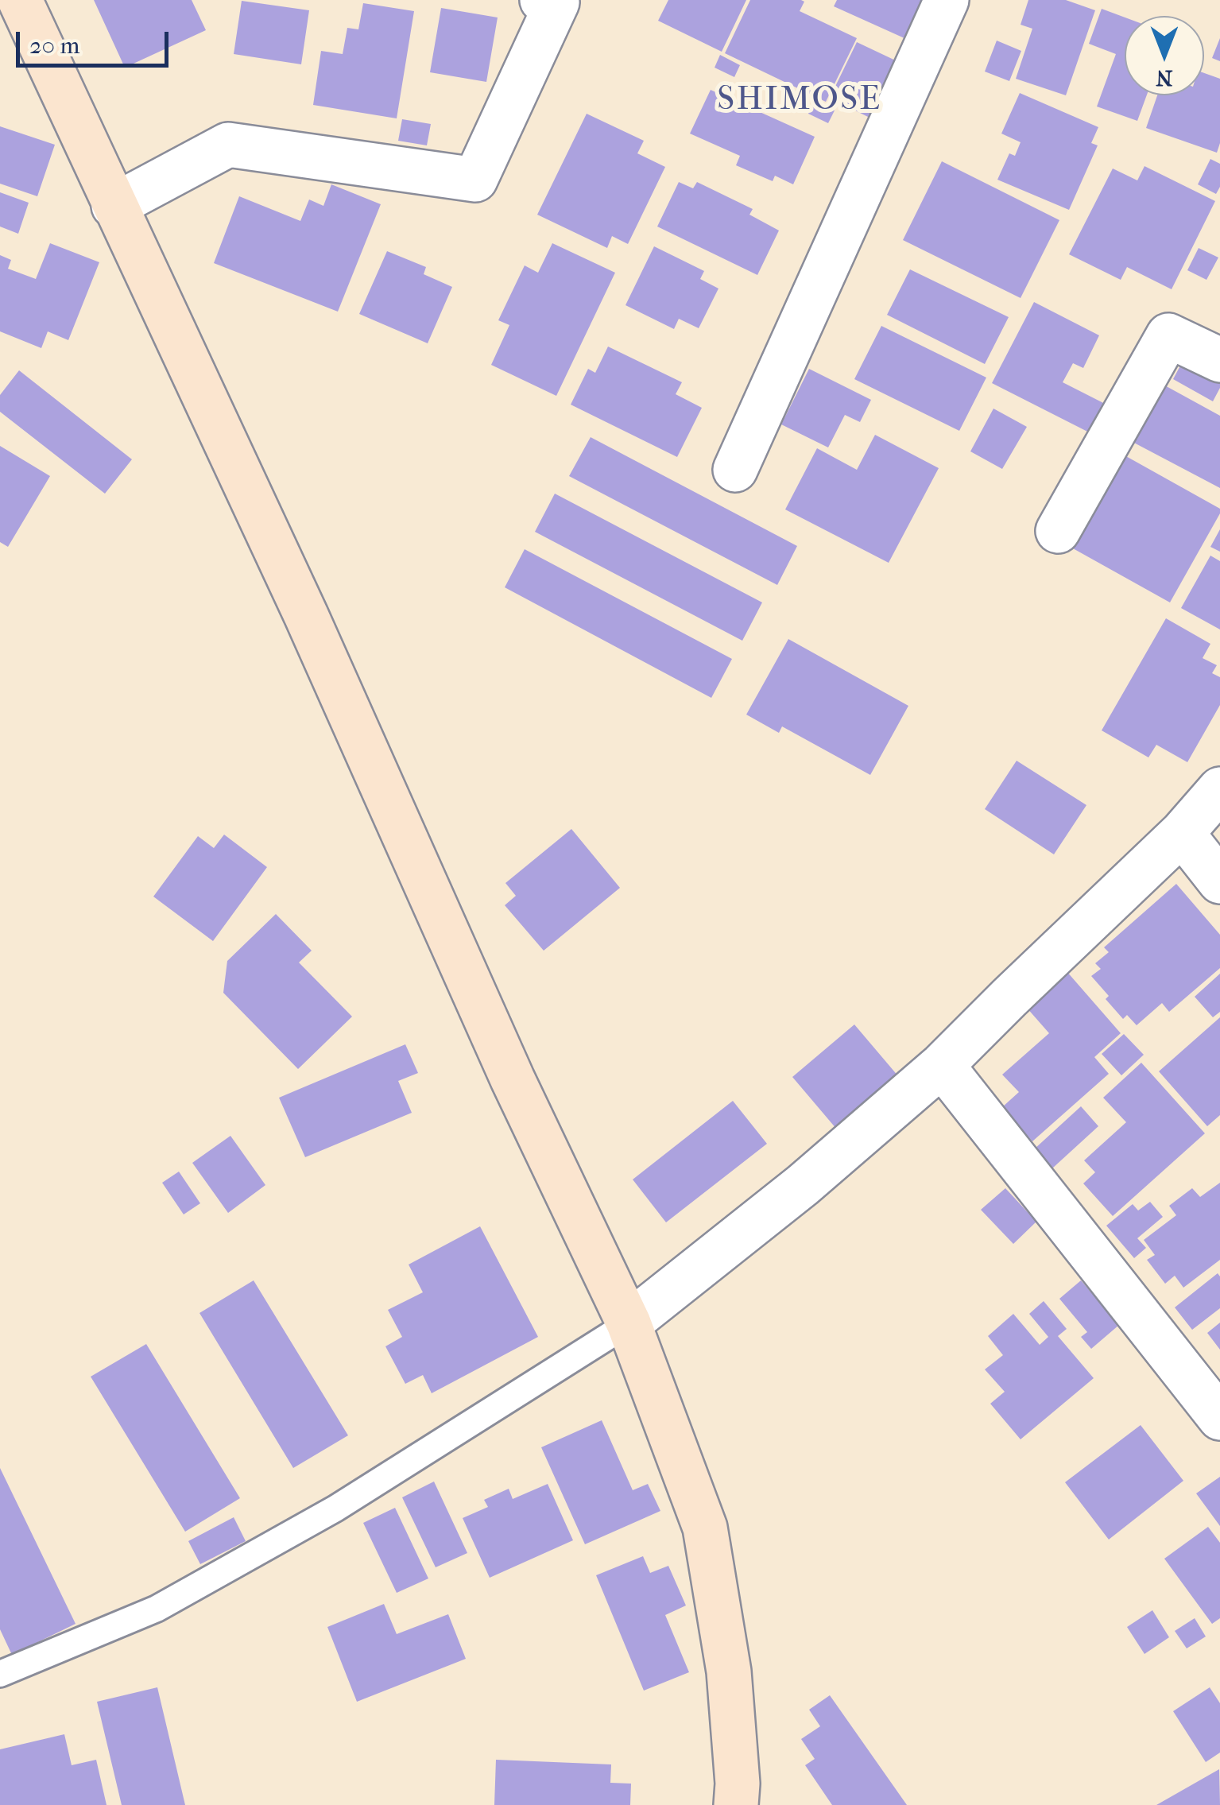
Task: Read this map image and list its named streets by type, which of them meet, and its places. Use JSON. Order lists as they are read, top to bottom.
{
  "districts": ["SHIMOSE"],
  "scale_bar": "20 m",
  "north": "bottom"
}
